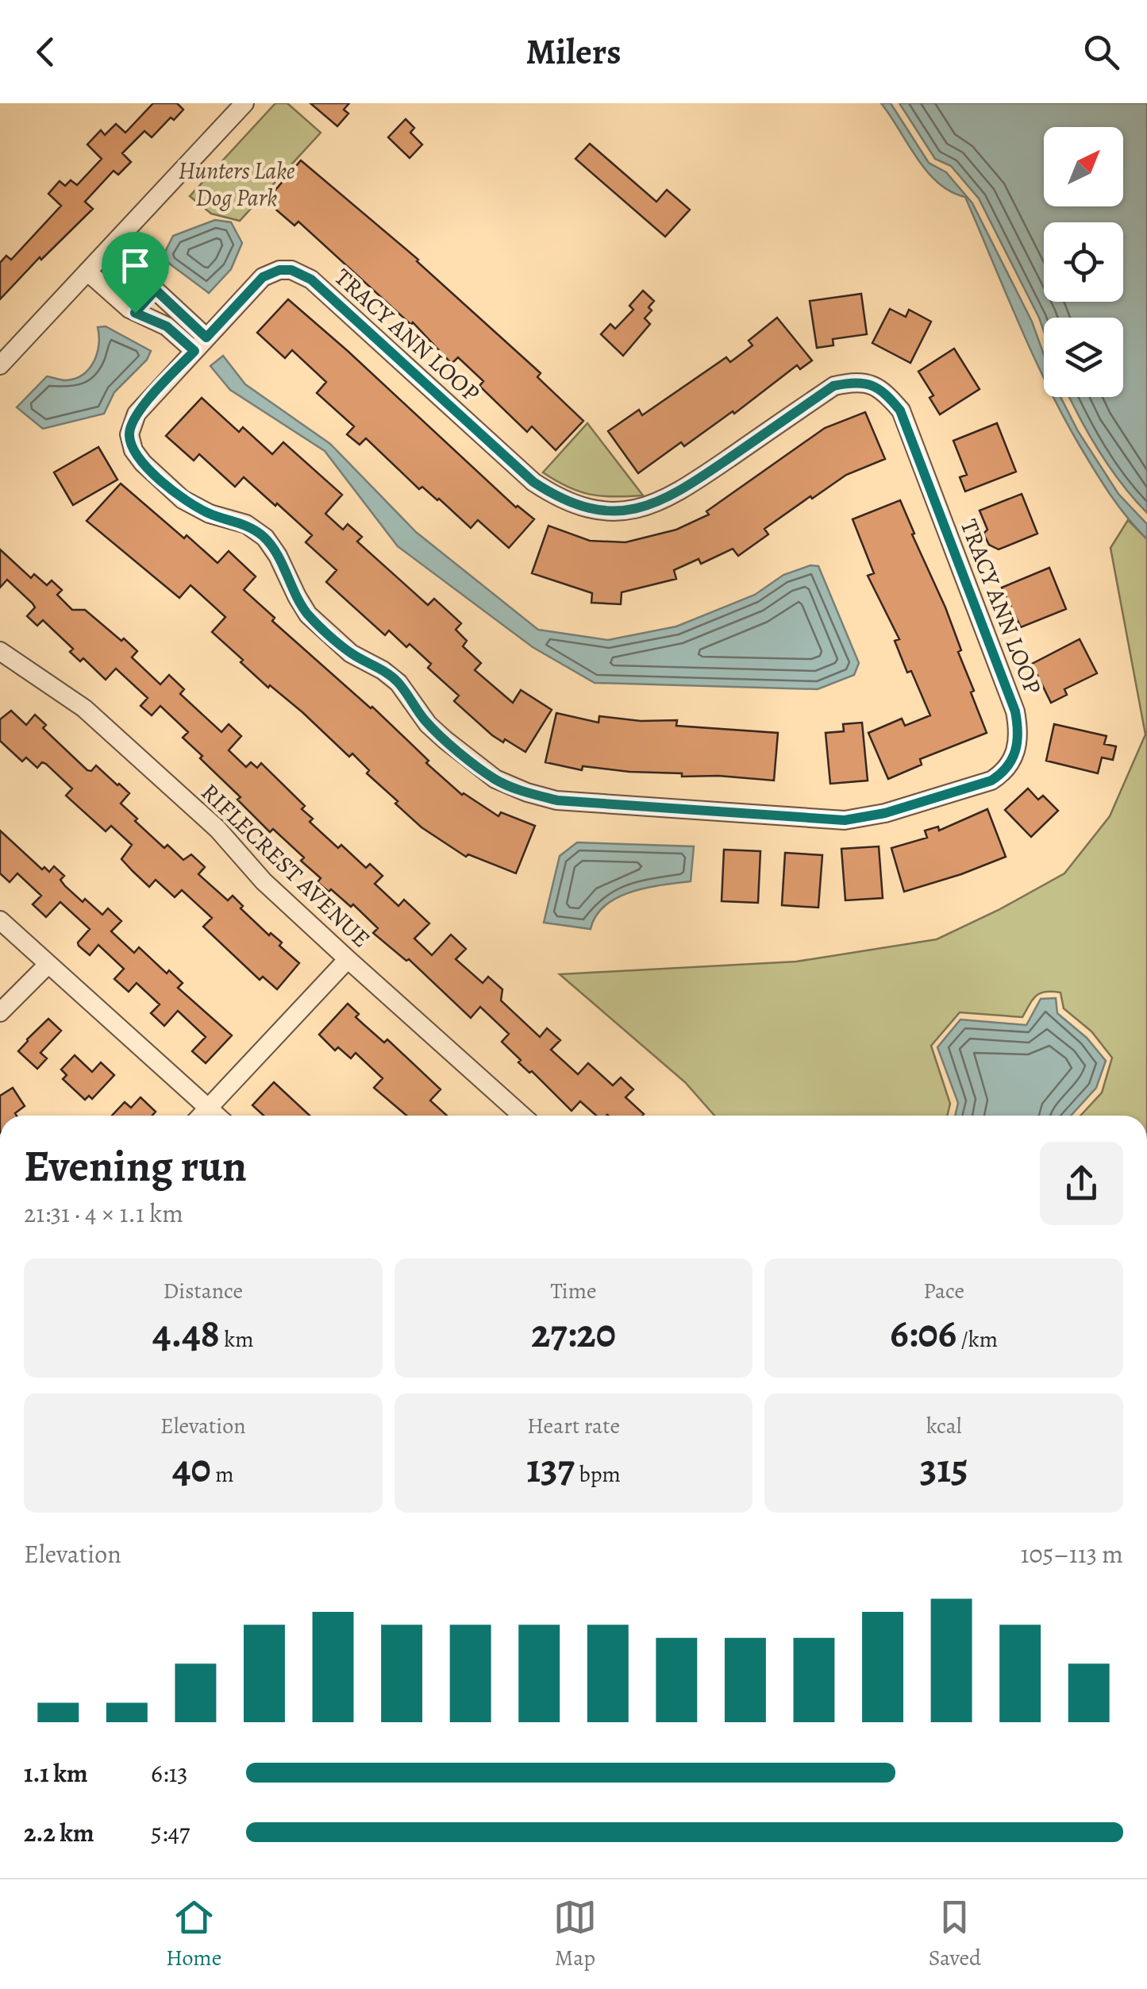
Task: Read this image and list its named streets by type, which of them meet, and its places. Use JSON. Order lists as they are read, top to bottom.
{
  "streets": {
    "street": ["TRACY ANN LOOP", "RIFLECREST AVENUE"]
  },
  "parks": ["Hunters Lake Dog Park"],
  "north": "top right",
  "page": {
    "header": "Milers",
    "heading": ["Evening run", "21:31 · 4 × 1.1 km"],
    "stats": [
      ["Distance", "4.48 km"],
      ["Time", "27:20"],
      ["Pace", "6:06 /km"],
      ["Elevation", "40 m"],
      ["Heart rate", "137 bpm"],
      ["kcal", "315"]
    ],
    "chart": ["Elevation", "105–113 m"],
    "list": [
      {
        "name": "1.1 km",
        "note": "6:13"
      },
      {
        "name": "2.2 km",
        "note": "5:47"
      }
    ],
    "tabs": ["Home", "Map", "Saved"]
  }
}
